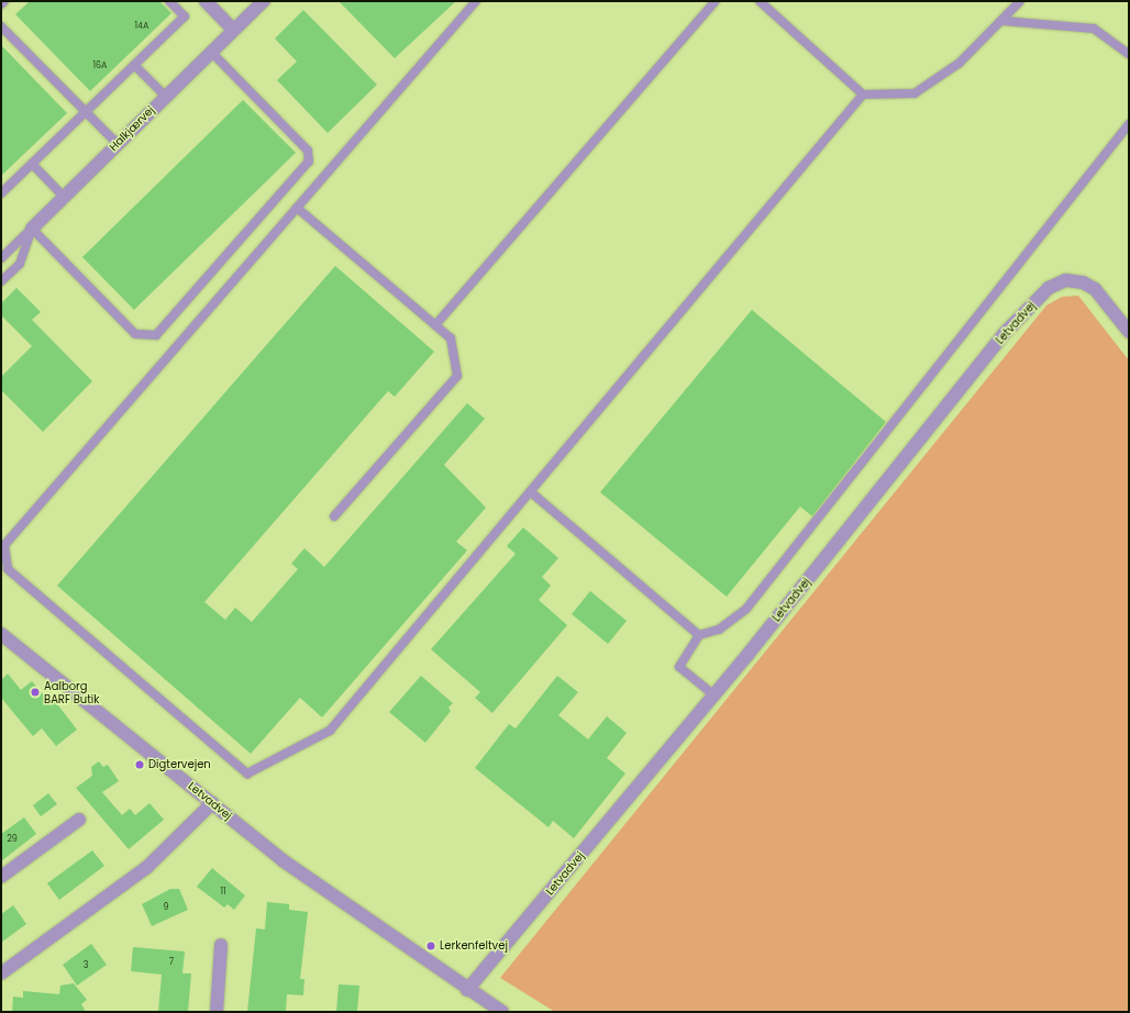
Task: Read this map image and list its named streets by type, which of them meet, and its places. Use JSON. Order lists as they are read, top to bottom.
{
  "streets": {
    "street": ["Halkjærvej", "Letvadvej"]
  },
  "places": ["Aalborg BARF Butik", "Digtervejen", "Lerkenfeltvej"],
  "house_numbers": [
    "14A",
    "16A",
    "29",
    "11",
    "9",
    "7",
    "3"
  ]
}
